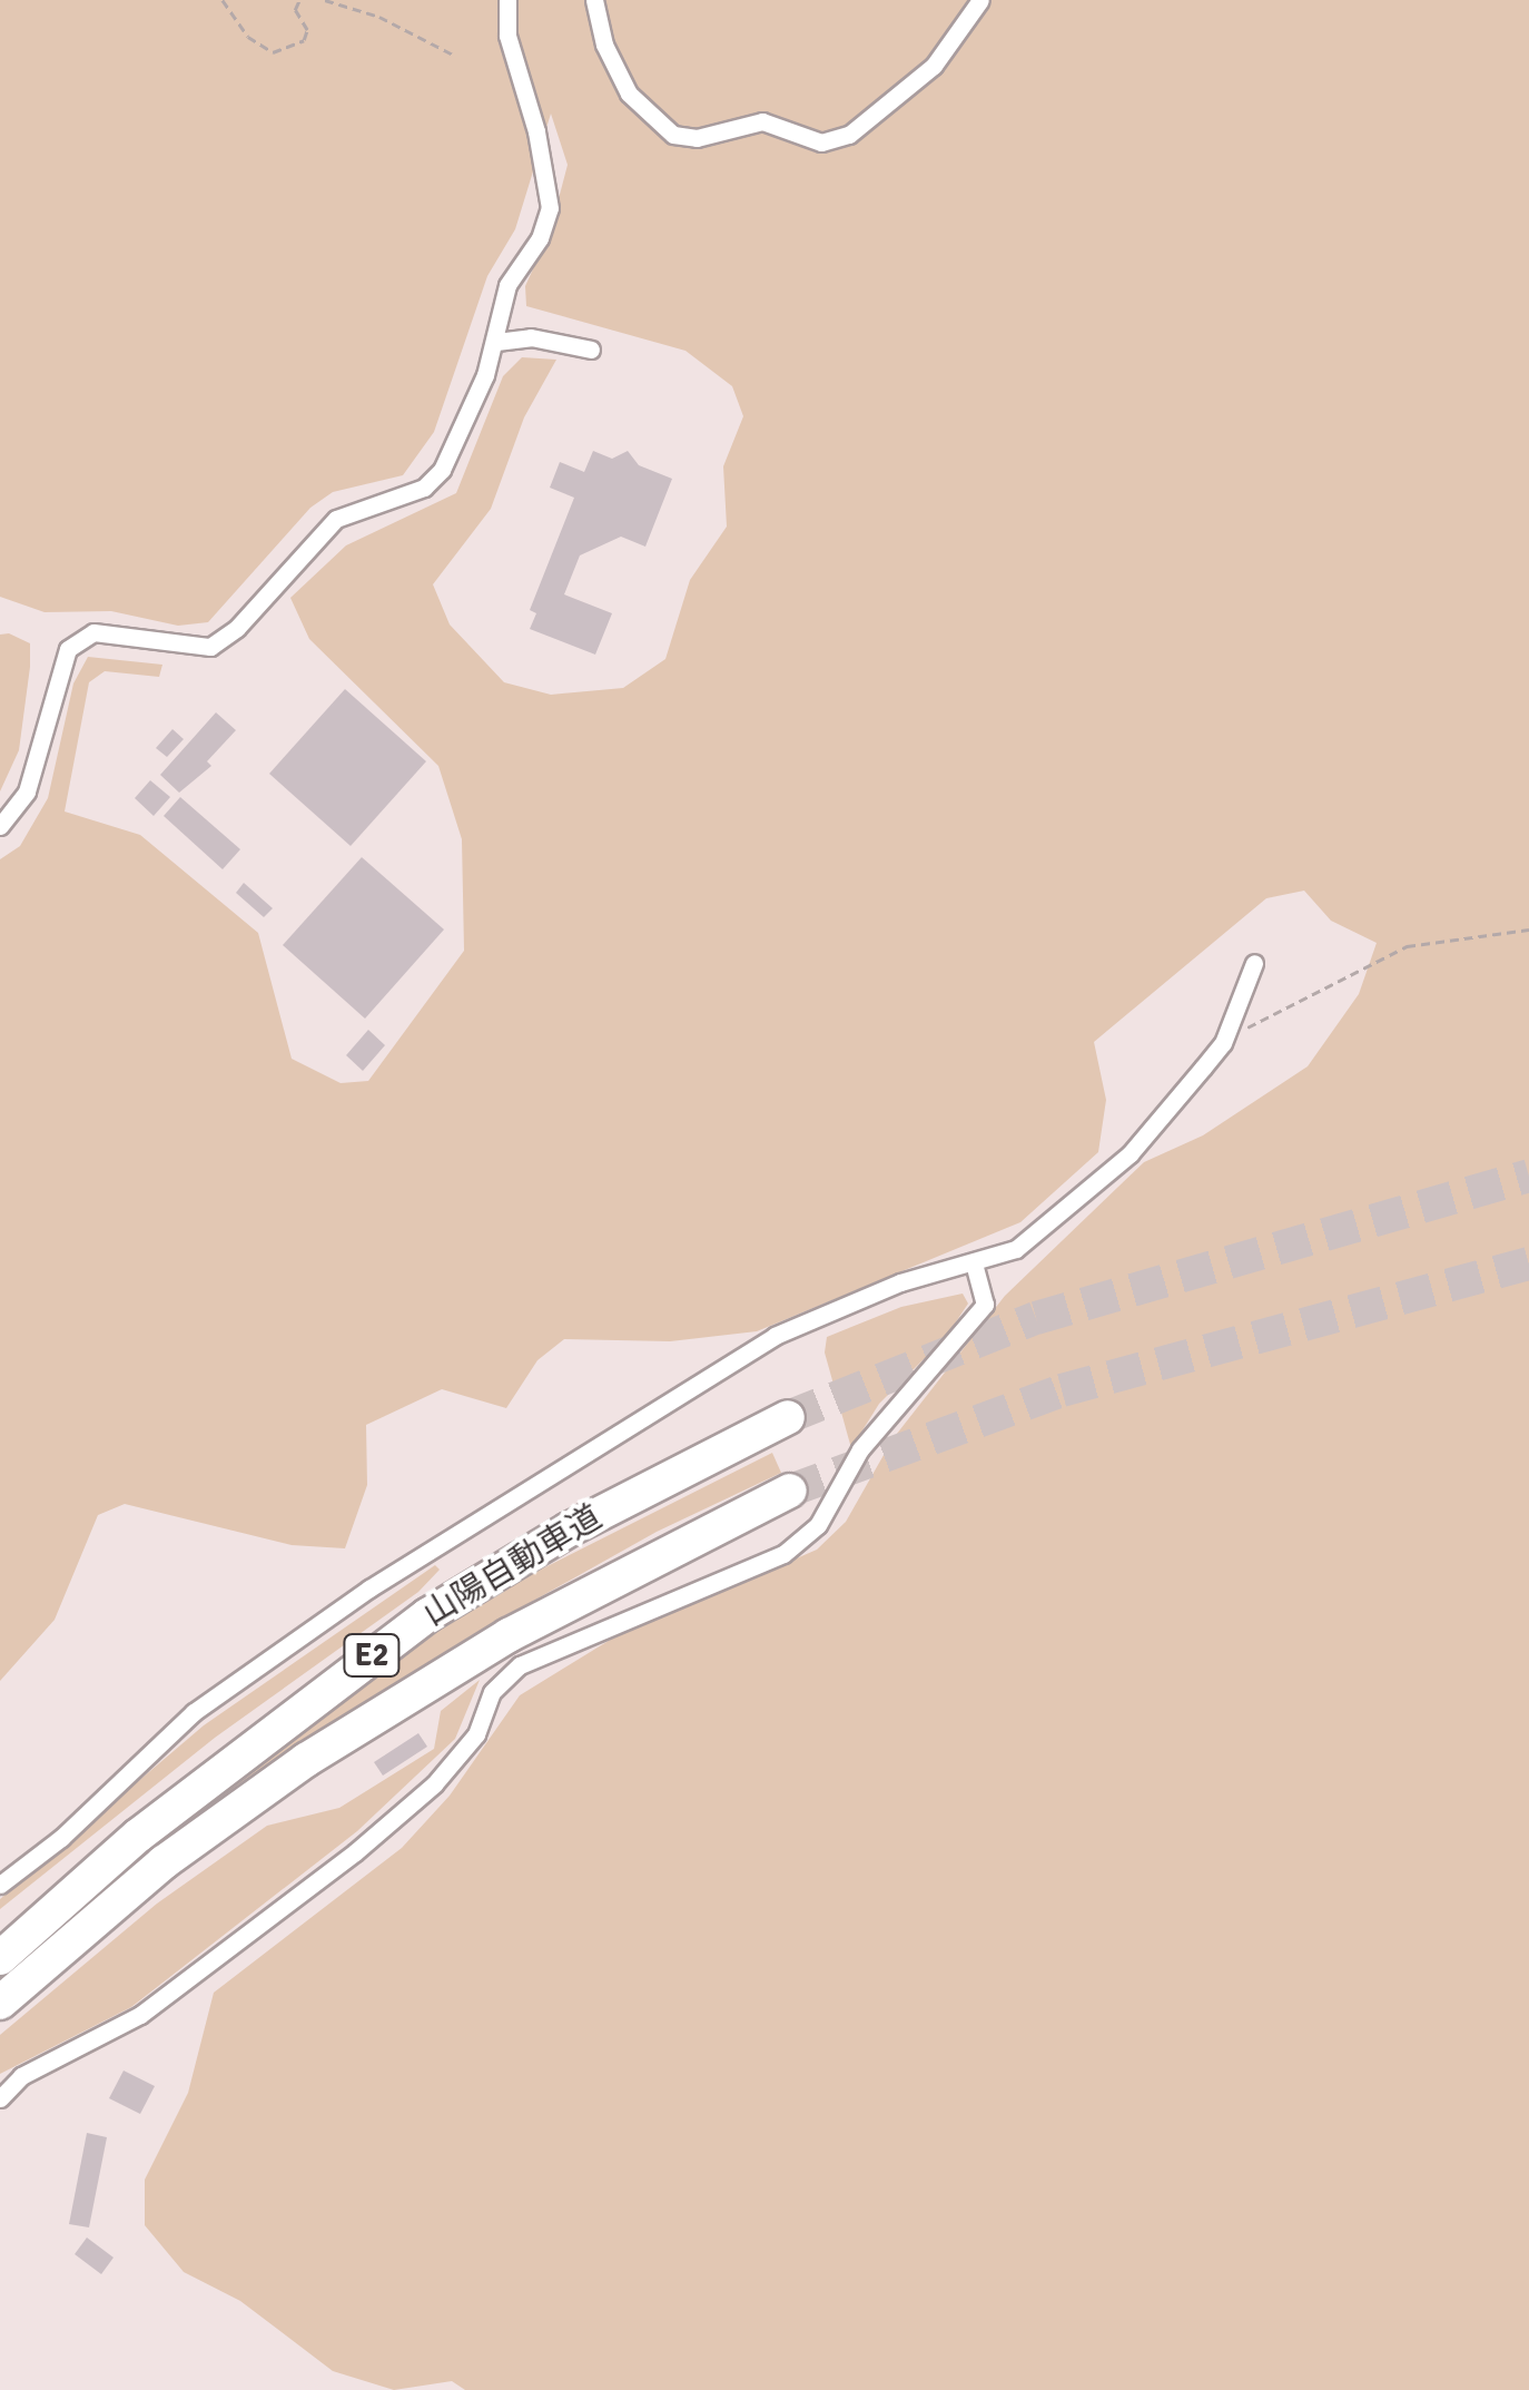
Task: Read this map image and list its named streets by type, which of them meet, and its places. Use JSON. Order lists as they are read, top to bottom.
{
  "streets": {
    "highway": ["山陽自動車道", "E2"]
  }
}
